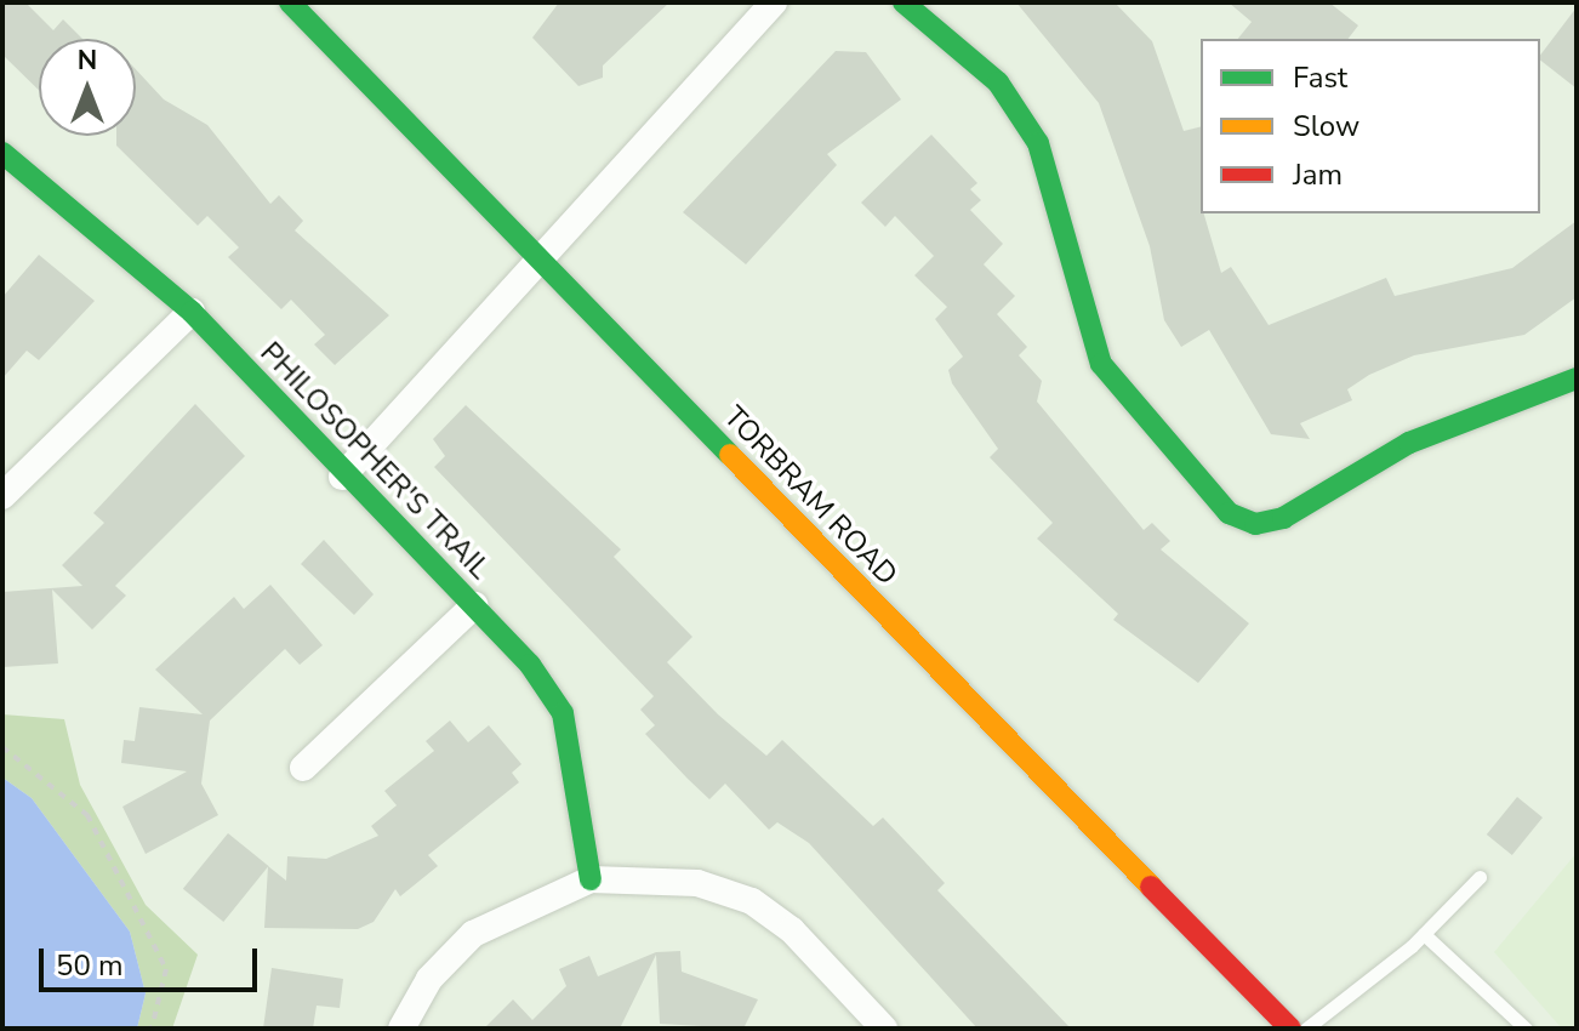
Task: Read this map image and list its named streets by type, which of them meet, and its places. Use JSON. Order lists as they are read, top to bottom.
{
  "streets": {
    "street": ["PHILOSOPHER'S TRAIL", "TORBRAM ROAD"]
  },
  "legend": ["Fast", "Slow", "Jam"],
  "scale_bar": "50 m",
  "north": "top"
}
